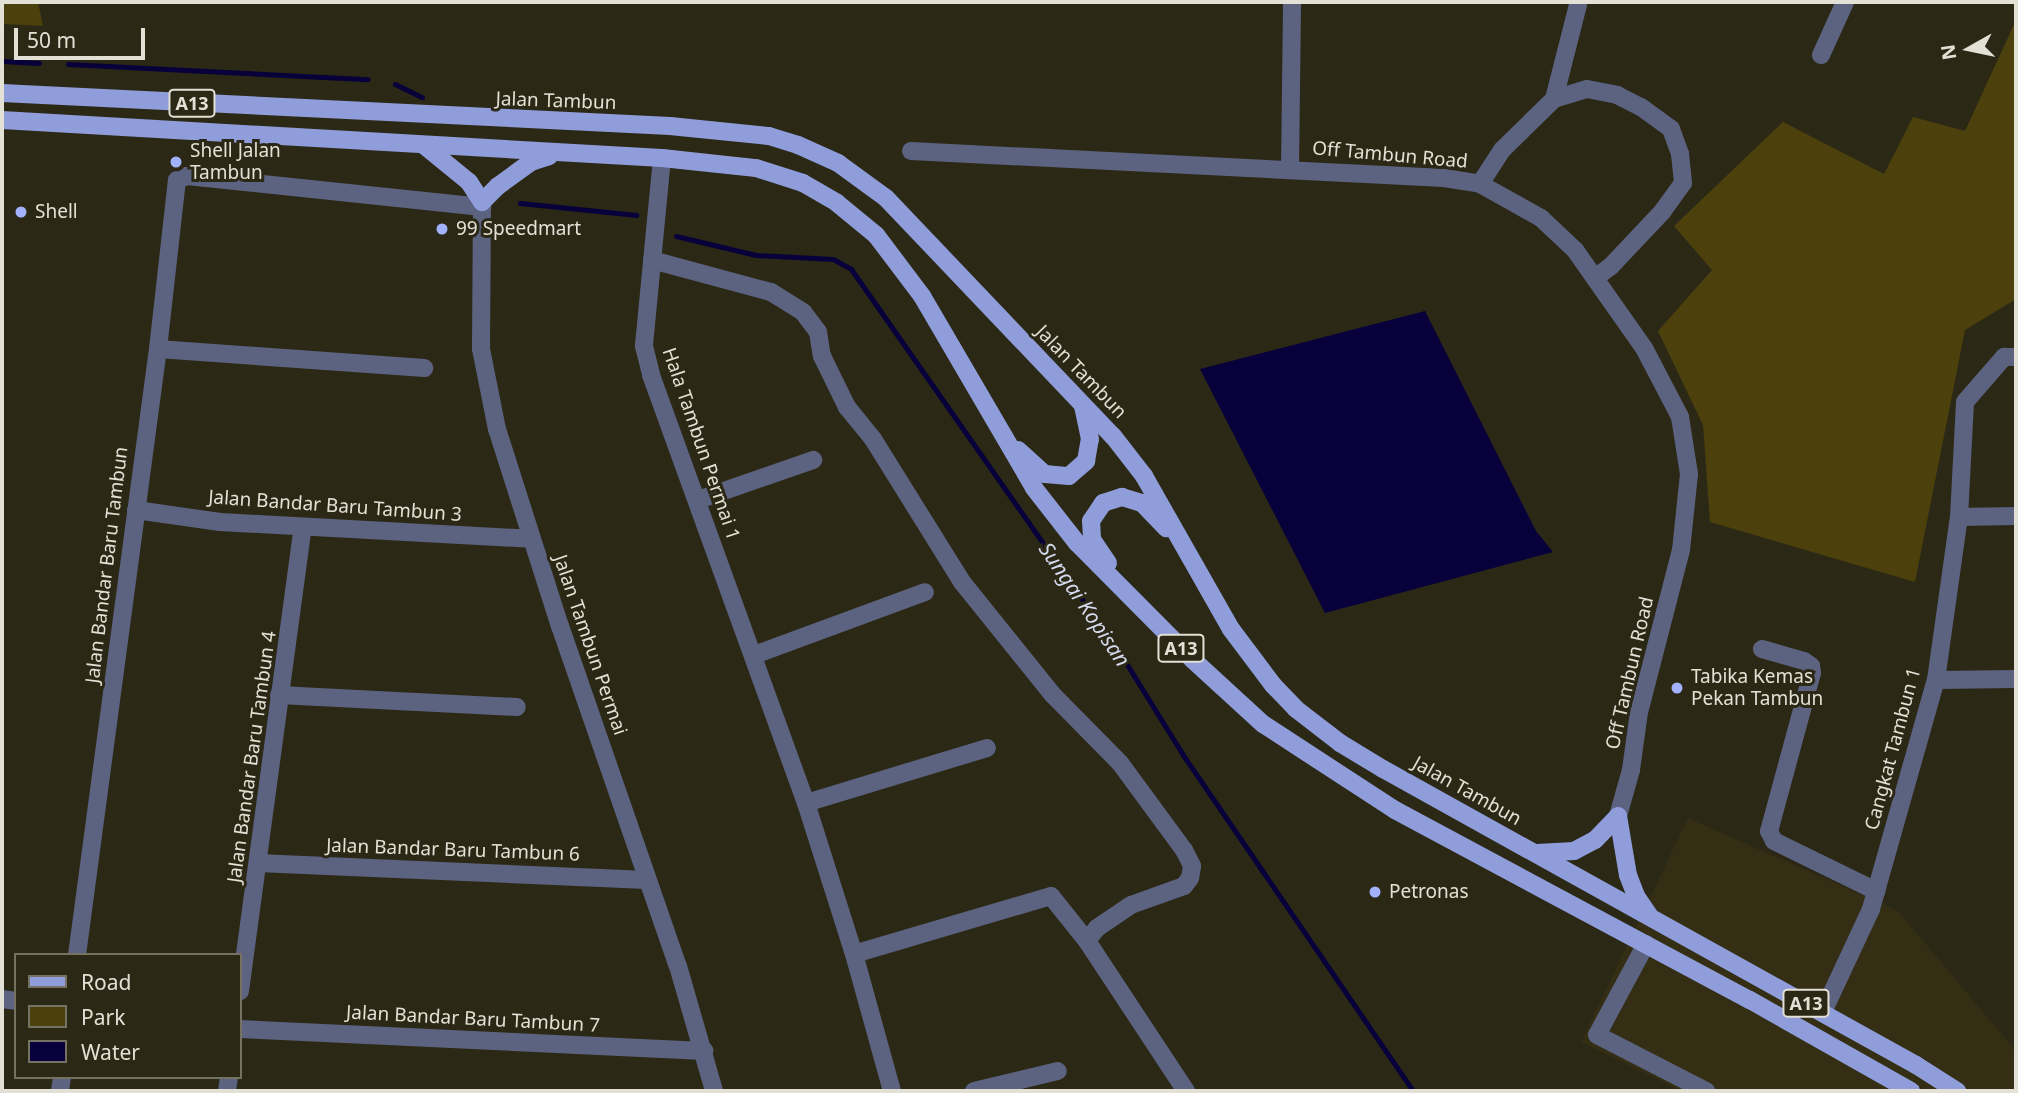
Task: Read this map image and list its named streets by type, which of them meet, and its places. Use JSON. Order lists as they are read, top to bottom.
{
  "streets": {
    "main road": ["Jalan Tambun", "A13"],
    "street": [
      "Off Tambun Road",
      "Hala Tambun Permai 1",
      "Jalan Bandar Baru Tambun 3",
      "Jalan Bandar Baru Tambun",
      "Jalan Tambun Permai",
      "Cangkat Tambun 1",
      "Jalan Bandar Baru Tambun 4",
      "Jalan Bandar Baru Tambun 6",
      "Jalan Bandar Baru Tambun 7"
    ]
  },
  "crossings": [
    ["Jalan Tambun", "Cangkat Tambun 1"],
    ["A13", "Hala Tambun Permai 1"],
    ["Jalan Bandar Baru Tambun 3", "Jalan Bandar Baru Tambun"],
    ["Jalan Bandar Baru Tambun 3", "Jalan Tambun Permai"],
    ["Jalan Bandar Baru Tambun 3", "Jalan Bandar Baru Tambun 4"],
    ["Jalan Bandar Baru Tambun", "Jalan Tambun Permai"],
    ["Jalan Tambun Permai", "Jalan Bandar Baru Tambun 6"],
    ["Jalan Tambun Permai", "Jalan Bandar Baru Tambun 7"],
    ["Jalan Bandar Baru Tambun 4", "Jalan Bandar Baru Tambun 6"]
  ],
  "water": ["Sungai Kopisan"],
  "places": [
    "Shell Jalan Tambun",
    "Shell",
    "99 Speedmart",
    "Tabika Kemas Pekan Tambun",
    "Petronas"
  ],
  "legend": ["Road", "Park", "Water"],
  "scale_bar": "50 m",
  "north": "left"
}
